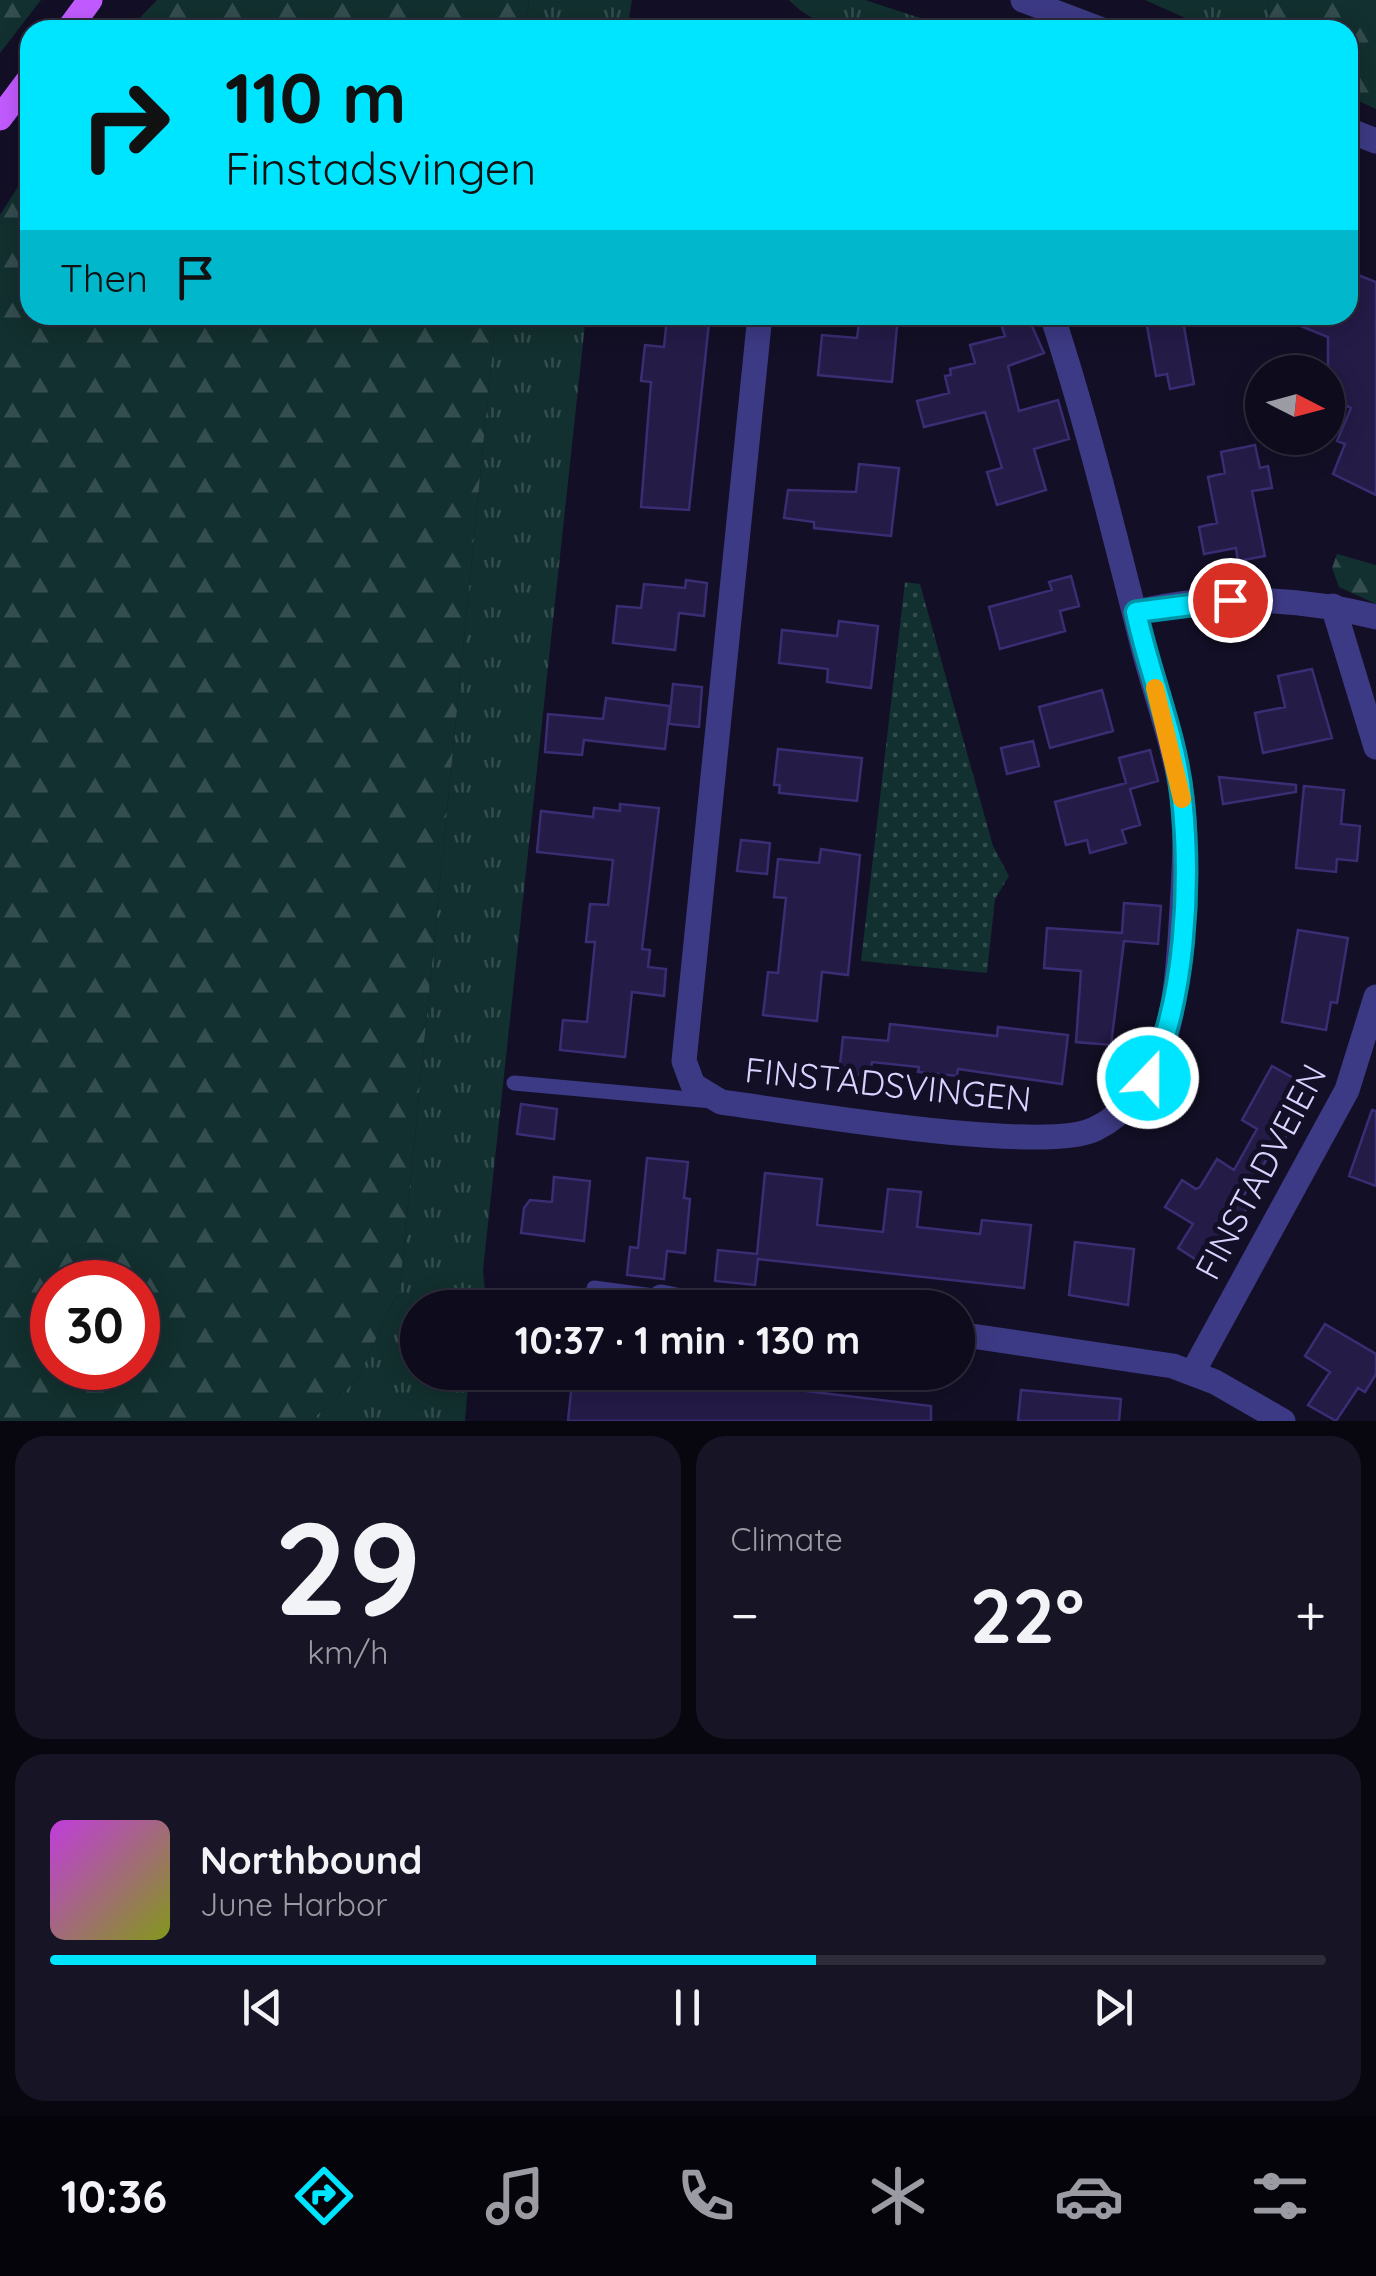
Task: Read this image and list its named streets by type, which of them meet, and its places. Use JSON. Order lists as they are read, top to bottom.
{
  "streets": {
    "street": ["FINSTADSVINGEN", "FINSTADVEIEN"]
  },
  "north": "right",
  "page": {
    "turn": ["110 m", "Finstadsvingen"],
    "then": "Then",
    "limit": "30",
    "trip": "10:37 · 1 min · 130 m",
    "tile": [
      ["29", "km/h"],
      "Climate"
    ],
    "heat": ["−", "22°", "+"],
    "song": ["Northbound", "June Harbor"],
    "tabs": "10:36"
  }
}
